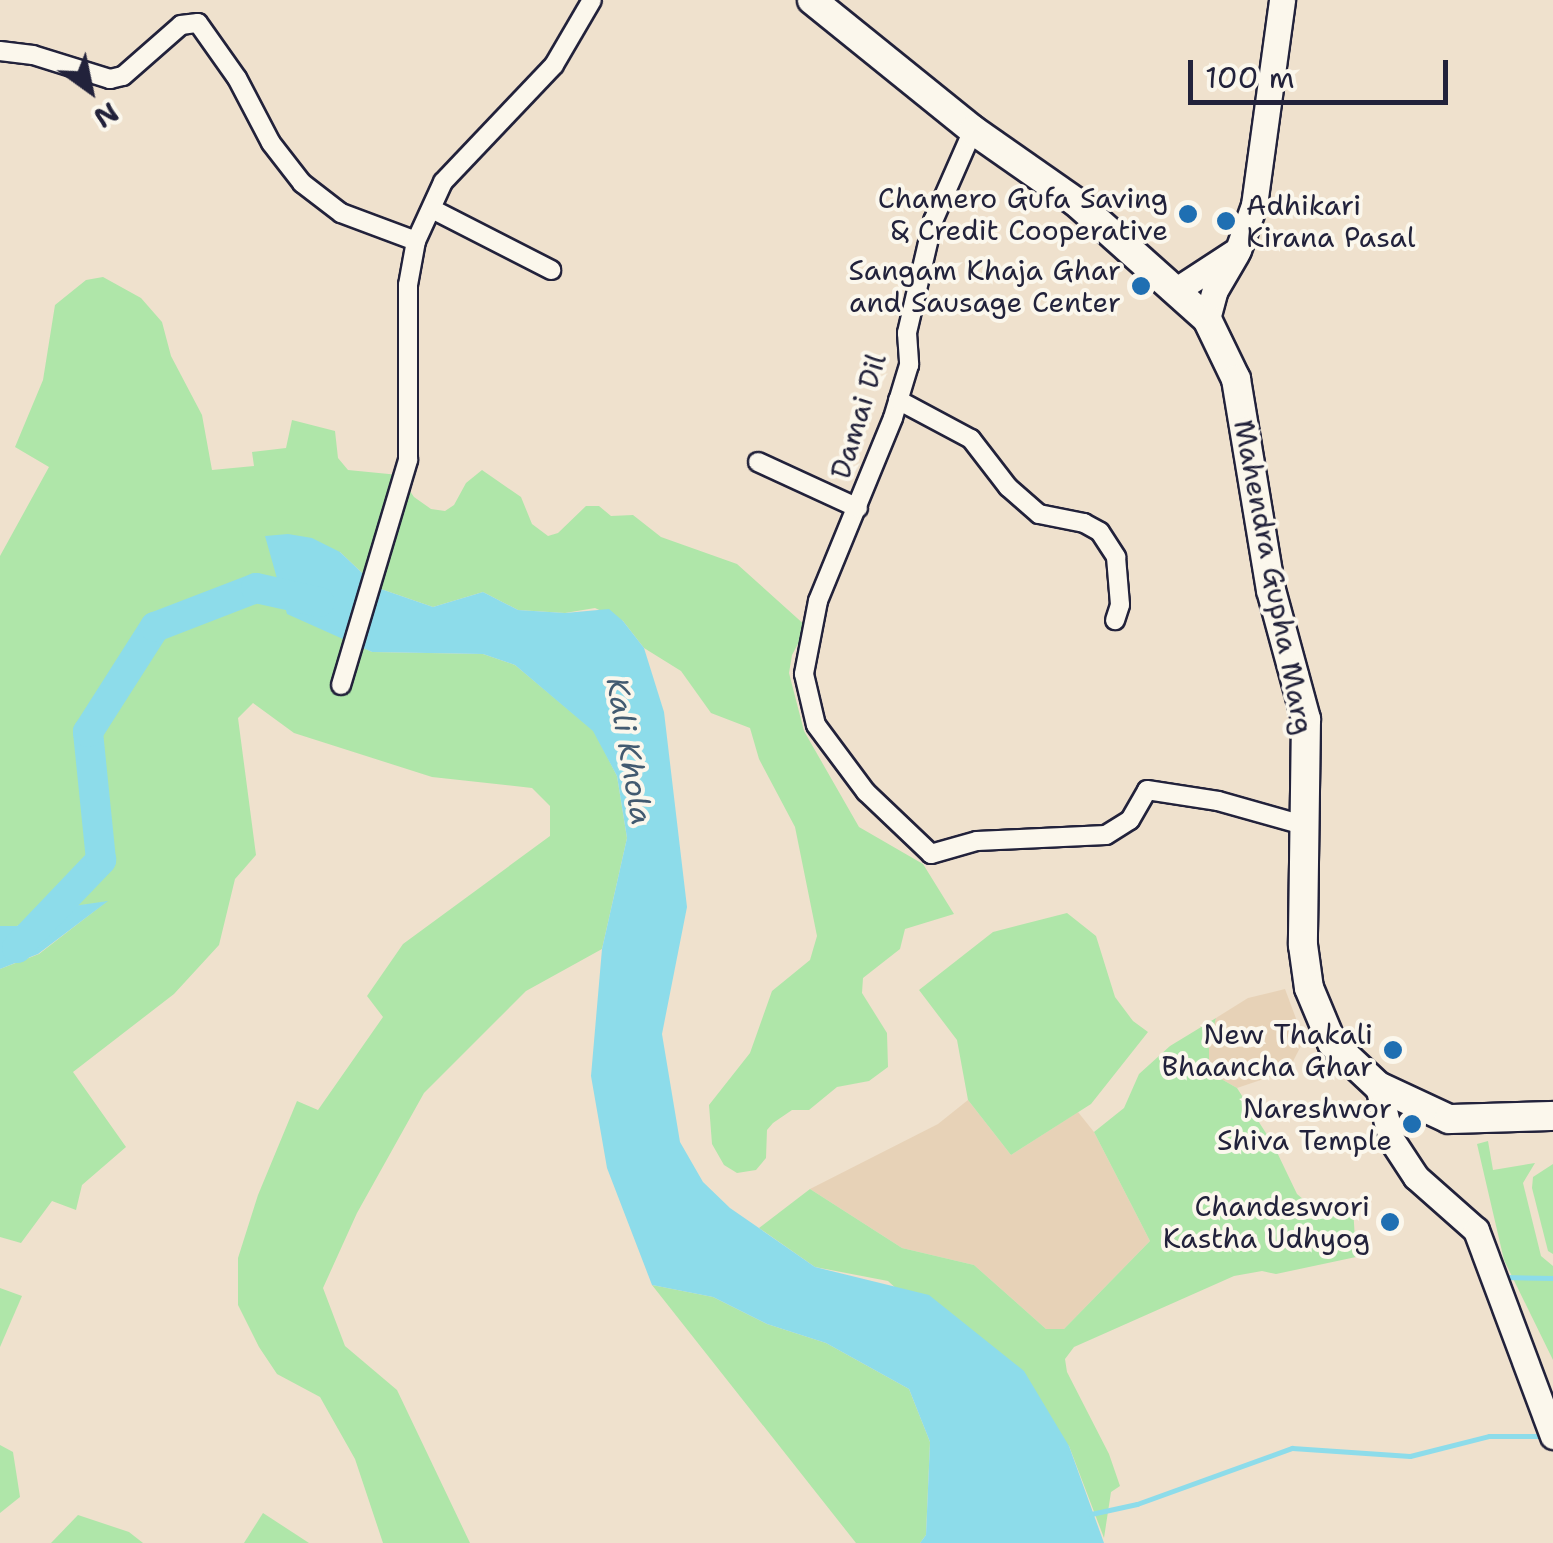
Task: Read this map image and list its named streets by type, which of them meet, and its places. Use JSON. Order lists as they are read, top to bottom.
{
  "streets": {
    "main road": ["Mahendra Gupha Marg"],
    "street": ["Damai Dil"]
  },
  "crossings": [
    ["Damai Dil", "Mahendra Gupha Marg"]
  ],
  "water": ["Kali Khola"],
  "places": [
    "Chamero Gufa Saving & Credit Cooperative",
    "Adhikari Kirana Pasal",
    "Sangam Khaja Ghar and Sausage Center",
    "New Thakali Bhaancha Ghar",
    "Nareshwor Shiva Temple",
    "Chandeswori Kastha Udhyog"
  ],
  "scale_bar": "100 m",
  "north": "bottom right"
}
